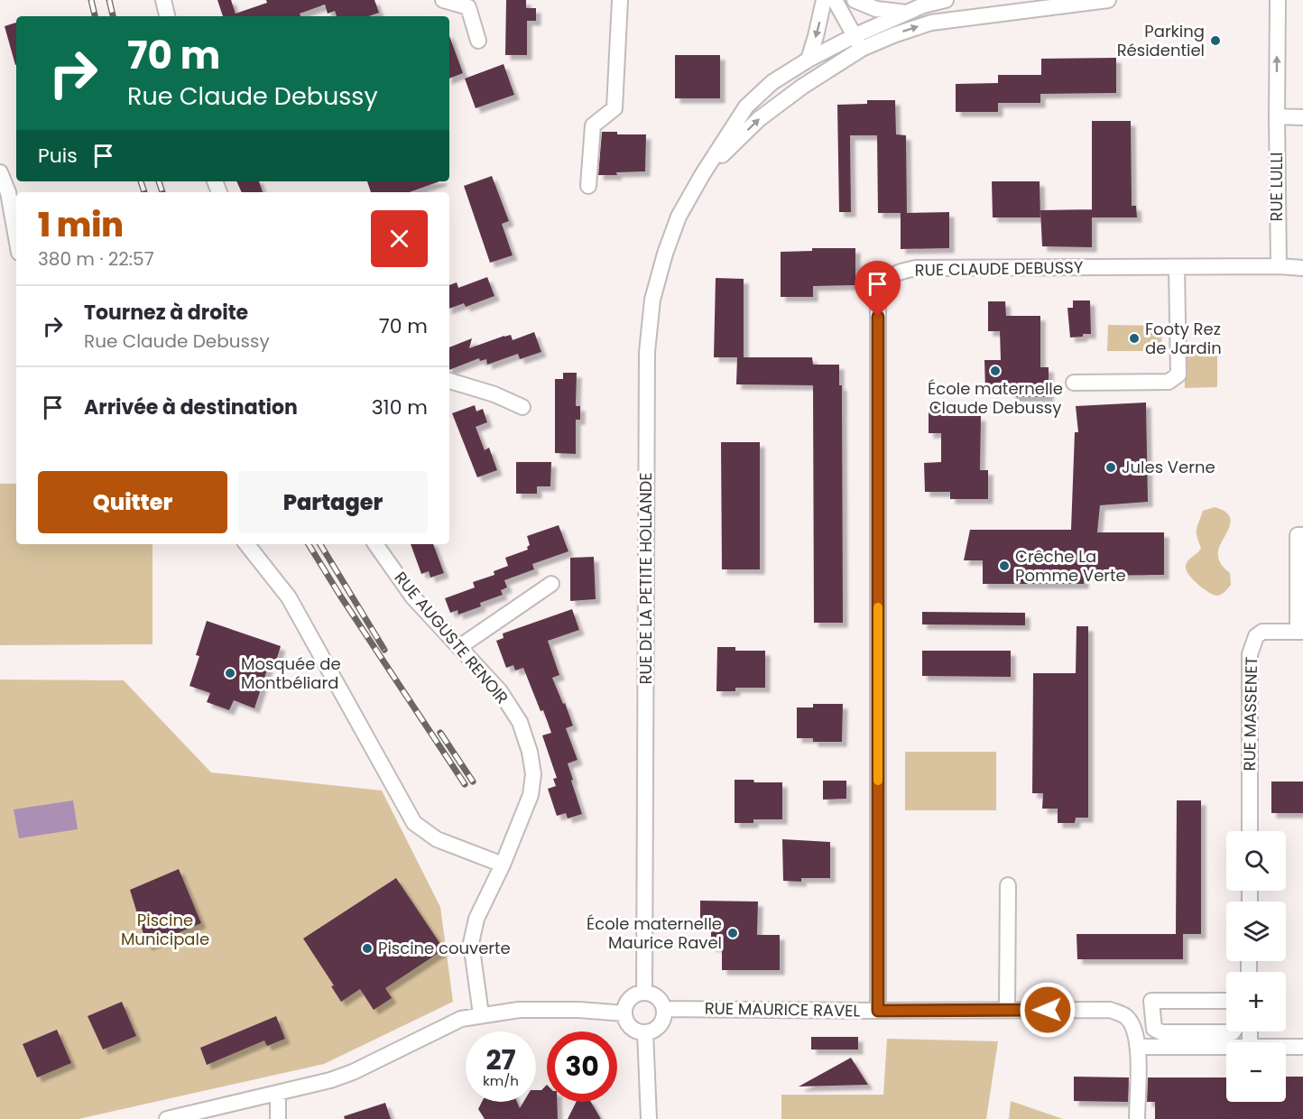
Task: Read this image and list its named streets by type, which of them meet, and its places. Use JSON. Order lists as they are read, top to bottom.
{
  "streets": {
    "street": [
      "RUE LULLI",
      "RUE CLAUDE DEBUSSY",
      "RUE DE LA PETITE HOLLANDE",
      "RUE AUGUSTE RENOIR",
      "RUE MASSENET",
      "RUE MAURICE RAVEL"
    ]
  },
  "crossings": [
    ["RUE LULLI", "RUE CLAUDE DEBUSSY"],
    ["RUE CLAUDE DEBUSSY", "RUE MAURICE RAVEL"],
    ["RUE DE LA PETITE HOLLANDE", "RUE MAURICE RAVEL"]
  ],
  "one_way": ["RUE LULLI"],
  "parks": ["Piscine Municipale"],
  "places": [
    "Parking Résidentiel",
    "Footy Rez de Jardin",
    "École maternelle Claude Debussy",
    "Jules Verne",
    "Crêche La Pomme Verte",
    "Mosquée de Montbéliard",
    "École maternelle Maurice Ravel",
    "Piscine couverte"
  ],
  "page": {
    "turn": ["70 m", "Rue Claude Debussy"],
    "then": "Puis",
    "heading": ["1 min", "380 m · 22:57"],
    "list": [
      {
        "name": "Tournez à droite",
        "note": "Rue Claude Debussy",
        "value": "70 m"
      },
      {
        "name": "Arrivée à destination",
        "value": "310 m"
      }
    ],
    "buttons": ["Quitter", "Partager"],
    "map_buttons": ["+", "−"],
    "speed": "27 km/h",
    "limit": "30"
  }
}
